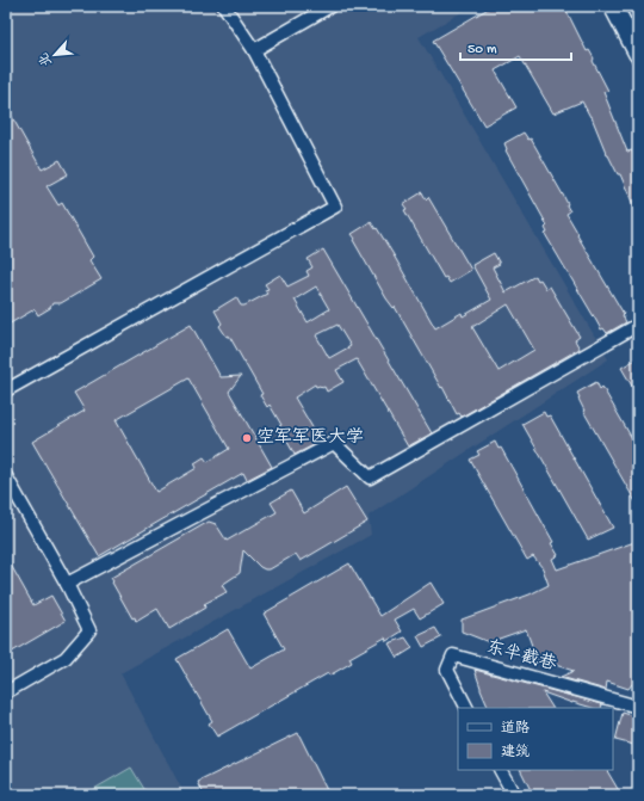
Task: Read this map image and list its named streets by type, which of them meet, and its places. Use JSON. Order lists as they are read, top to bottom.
{
  "streets": {
    "street": ["东半截巷"]
  },
  "places": ["空军军医大学"],
  "legend": ["道路", "建筑"],
  "scale_bar": "50 m",
  "north": "bottom left"
}
